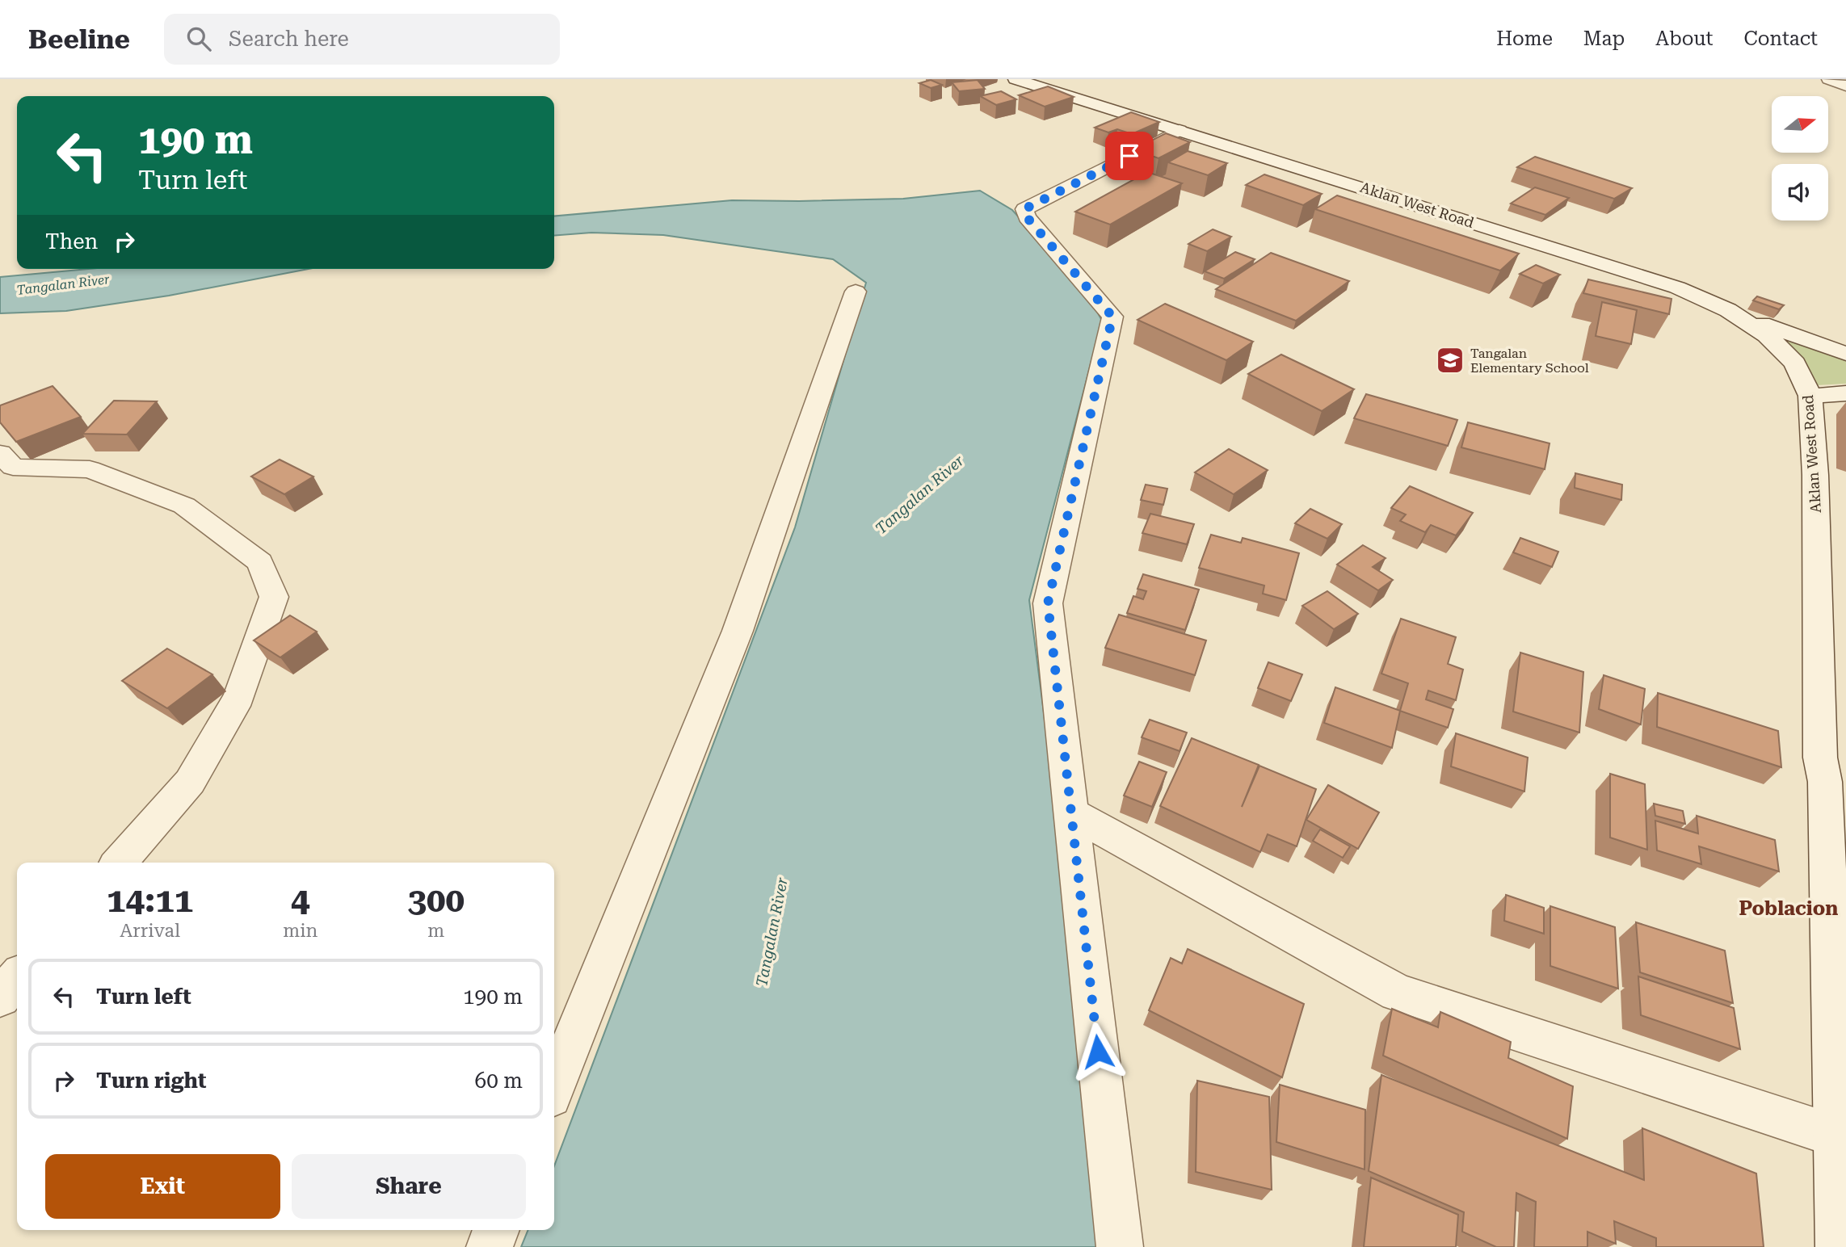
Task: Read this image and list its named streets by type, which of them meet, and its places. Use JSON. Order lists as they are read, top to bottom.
{
  "streets": {
    "street": ["Aklan West Road"]
  },
  "districts": ["Poblacion"],
  "water": ["Tangalan River"],
  "places": {
    "school or university": ["Tangalan Elementary School"]
  },
  "north": "right",
  "page": {
    "header": "Beeline",
    "search": "Search here",
    "nav": [
      "Home",
      "Map",
      "About",
      "Contact"
    ],
    "turn": ["190 m", "Turn left"],
    "then": "Then",
    "eta": [
      "14:11",
      "Arrival",
      "4",
      "min",
      "300",
      "m"
    ],
    "list": [
      {
        "name": "Turn left",
        "value": "190 m"
      },
      {
        "name": "Turn right",
        "value": "60 m"
      }
    ],
    "buttons": ["Exit", "Share"]
  }
}
